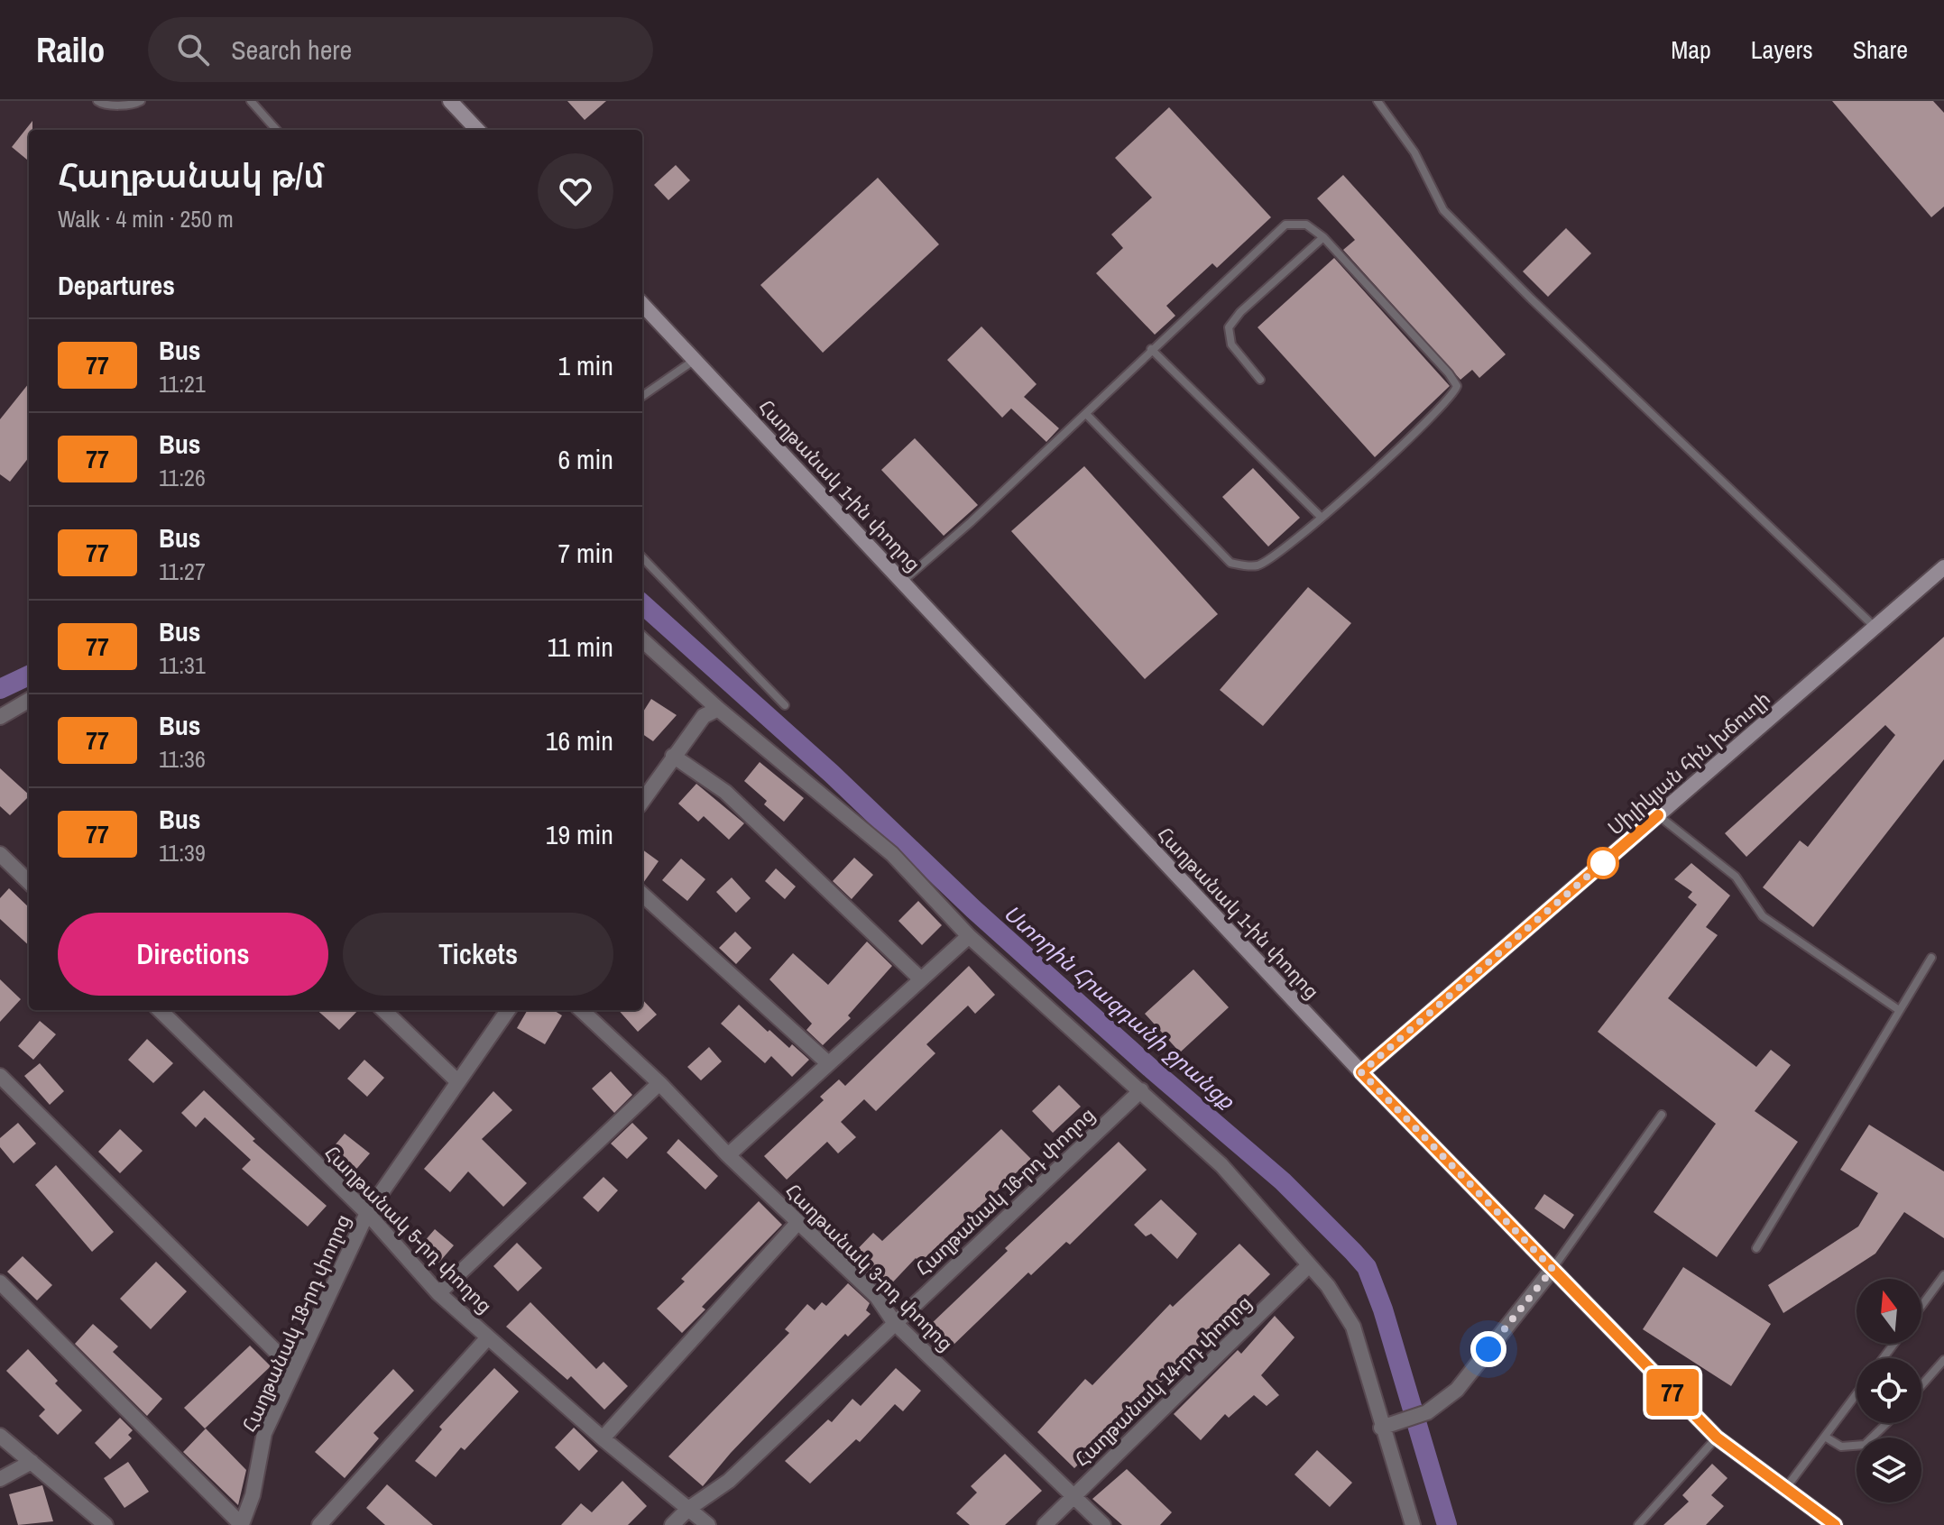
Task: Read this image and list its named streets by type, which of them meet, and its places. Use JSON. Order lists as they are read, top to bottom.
{
  "streets": {
    "main road": ["Հաղթանակ 1-ին փողոց", "Սիլիկյան հին խճուղի"],
    "street": [
      "Հաղթանակ 16-րդ փողոց",
      "Հաղթանակ 5-րդ փողոց",
      "Հաղթանակ 3-րդ փողոց",
      "Հաղթանակ 18-րդ փողոց",
      "Հաղթանակ 14-րդ փողոց"
    ]
  },
  "crossings": [
    ["Հաղթանակ 1-ին փողոց", "Սիլիկյան հին խճուղի"],
    ["Հաղթանակ 16-րդ փողոց", "Հաղթանակ 5-րդ փողոց"],
    ["Հաղթանակ 16-րդ փողոց", "Հաղթանակ 3-րդ փողոց"],
    ["Հաղթանակ 5-րդ փողոց", "Հաղթանակ 18-րդ փողոց"],
    ["Հաղթանակ 3-րդ փողոց", "Հաղթանակ 14-րդ փողոց"]
  ],
  "water": ["Ստորին Հրազդանի ջրանցք"],
  "lines": ["bus line 77"],
  "north": "top",
  "page": {
    "header": "Railo",
    "search": "Search here",
    "nav": ["Map", "Layers", "Share"],
    "on_map": "77",
    "heading": [
      ["Հաղթանակ թ/մ", "Walk · 4 min · 250 m"],
      "Departures"
    ],
    "list": [
      {
        "mark": "77",
        "name": "Bus",
        "note": "11:21",
        "value": "1 min"
      },
      {
        "mark": "77",
        "name": "Bus",
        "note": "11:26",
        "value": "6 min"
      },
      {
        "mark": "77",
        "name": "Bus",
        "note": "11:27",
        "value": "7 min"
      },
      {
        "mark": "77",
        "name": "Bus",
        "note": "11:31",
        "value": "11 min"
      },
      {
        "mark": "77",
        "name": "Bus",
        "note": "11:36",
        "value": "16 min"
      },
      {
        "mark": "77",
        "name": "Bus",
        "note": "11:39",
        "value": "19 min"
      }
    ],
    "buttons": ["Directions", "Tickets"]
  }
}
